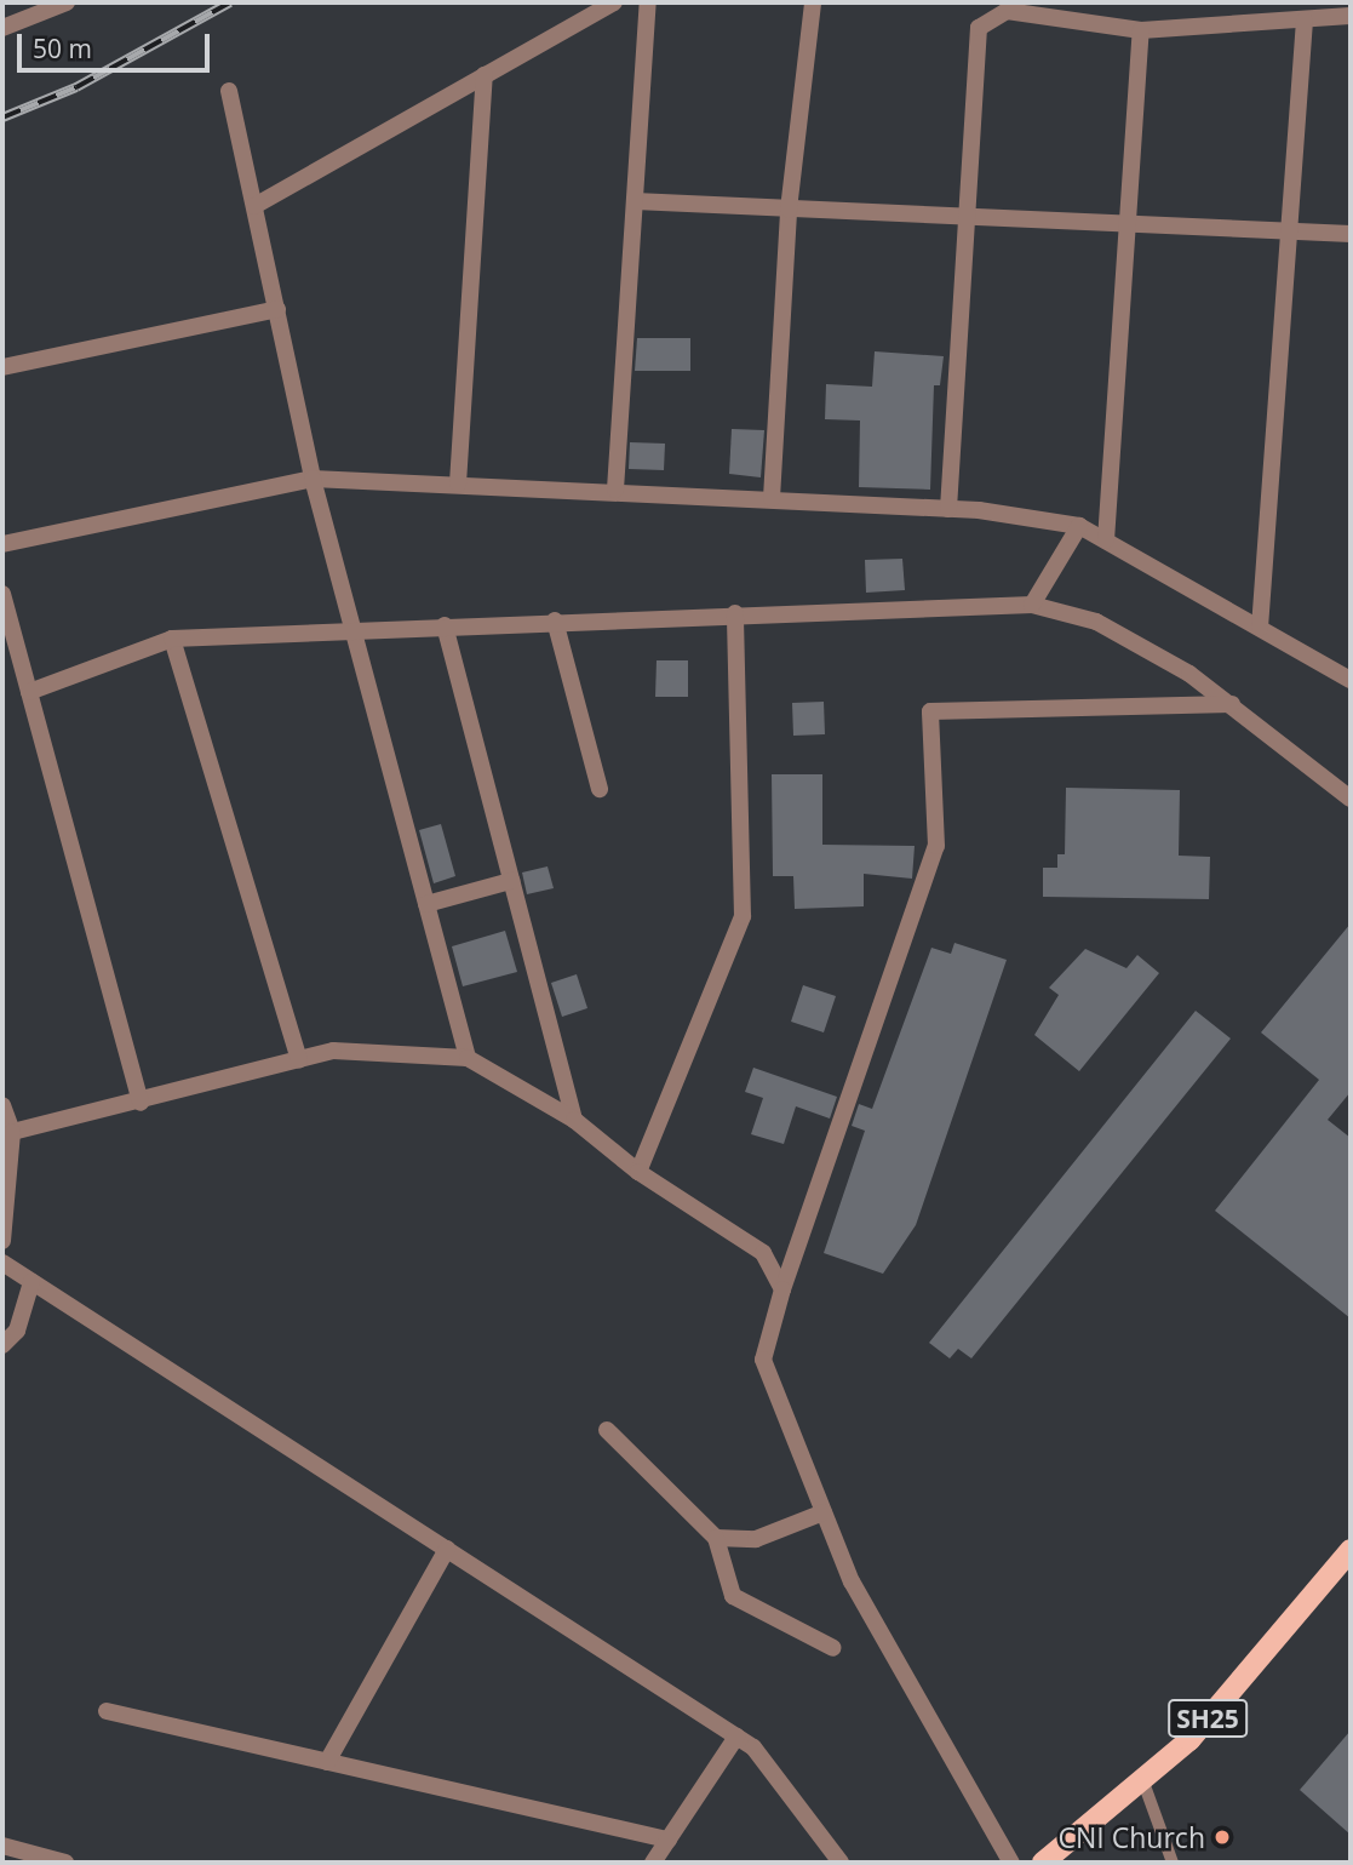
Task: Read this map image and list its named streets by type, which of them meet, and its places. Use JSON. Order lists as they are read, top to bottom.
{
  "streets": {
    "main road": ["SH25"]
  },
  "places": ["CNI Church"],
  "scale_bar": "50 m"
}
